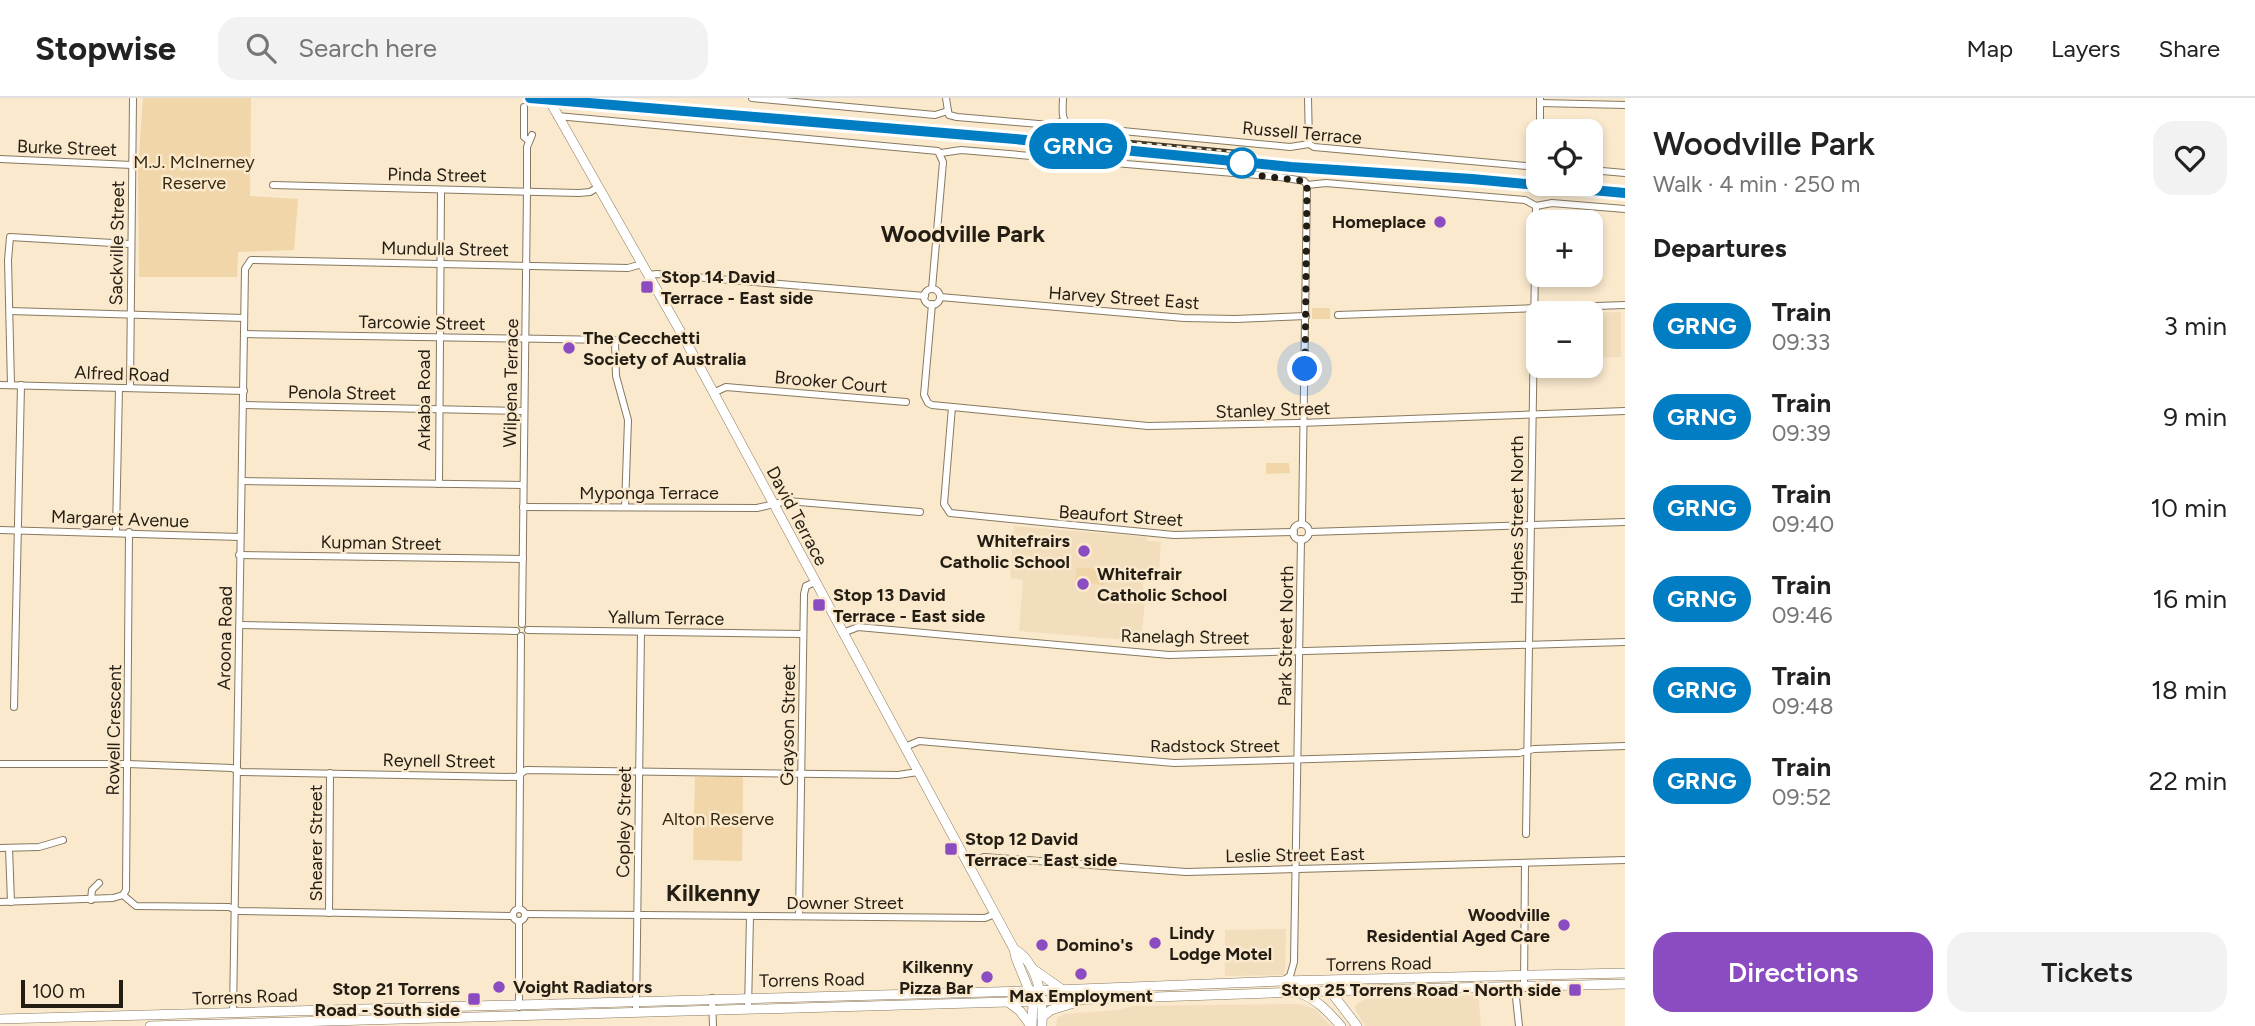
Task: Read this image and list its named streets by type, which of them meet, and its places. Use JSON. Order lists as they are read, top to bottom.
{
  "streets": {
    "main road": ["David Terrace", "Torrens Road"],
    "street": [
      "Russell Terrace",
      "Burke Street",
      "Pinda Street",
      "Sackville Street",
      "Mundulla Street",
      "Harvey Street East",
      "Tarcowie Street",
      "Alfred Road",
      "Brooker Court",
      "Wilpena Terrace",
      "Penola Street",
      "Arkaba Road",
      "Stanley Street",
      "Myponga Terrace",
      "Beaufort Street",
      "Margaret Avenue",
      "Hughes Street North",
      "Kupman Street",
      "Yallum Terrace",
      "Park Street North",
      "Ranelagh Street",
      "Aroona Road",
      "Grayson Street",
      "Rowell Crescent",
      "Radstock Street",
      "Reynell Street",
      "Copley Street",
      "Shearer Street",
      "Leslie Street East",
      "Downer Street"
    ]
  },
  "crossings": [
    ["Burke Street", "Sackville Street"],
    ["Pinda Street", "Wilpena Terrace"],
    ["Pinda Street", "Arkaba Road"],
    ["Pinda Street", "David Terrace"],
    ["Sackville Street", "Alfred Road"],
    ["Mundulla Street", "Wilpena Terrace"],
    ["Mundulla Street", "Arkaba Road"],
    ["Mundulla Street", "David Terrace"],
    ["Mundulla Street", "Aroona Road"],
    ["Harvey Street East", "Stanley Street"],
    ["Tarcowie Street", "Wilpena Terrace"],
    ["Tarcowie Street", "Arkaba Road"],
    ["Tarcowie Street", "David Terrace"],
    ["Tarcowie Street", "Aroona Road"],
    ["Alfred Road", "Aroona Road"],
    ["Brooker Court", "David Terrace"],
    ["Wilpena Terrace", "Penola Street"],
    ["Wilpena Terrace", "Myponga Terrace"],
    ["Wilpena Terrace", "Kupman Street"],
    ["Wilpena Terrace", "Yallum Terrace"],
    ["Penola Street", "Arkaba Road"],
    ["Penola Street", "Aroona Road"],
    ["Stanley Street", "Beaufort Street"],
    ["Stanley Street", "Hughes Street North"],
    ["Myponga Terrace", "David Terrace"],
    ["David Terrace", "Ranelagh Street"],
    ["David Terrace", "Grayson Street"],
    ["David Terrace", "Radstock Street"],
    ["David Terrace", "Reynell Street"],
    ["David Terrace", "Leslie Street East"],
    ["David Terrace", "Downer Street"],
    ["David Terrace", "Torrens Road"],
    ["Beaufort Street", "Park Street North"],
    ["Margaret Avenue", "Aroona Road"],
    ["Margaret Avenue", "Rowell Crescent"],
    ["Hughes Street North", "Ranelagh Street"],
    ["Hughes Street North", "Radstock Street"],
    ["Kupman Street", "Aroona Road"],
    ["Yallum Terrace", "Grayson Street"],
    ["Yallum Terrace", "Copley Street"],
    ["Park Street North", "Ranelagh Street"],
    ["Park Street North", "Radstock Street"],
    ["Park Street North", "Leslie Street East"],
    ["Park Street North", "Torrens Road"],
    ["Aroona Road", "Reynell Street"],
    ["Aroona Road", "Torrens Road"],
    ["Grayson Street", "Reynell Street"],
    ["Grayson Street", "Downer Street"],
    ["Rowell Crescent", "Reynell Street"],
    ["Reynell Street", "Copley Street"],
    ["Reynell Street", "Shearer Street"],
    ["Copley Street", "Downer Street"],
    ["Copley Street", "Torrens Road"]
  ],
  "districts": ["Woodville Park", "Kilkenny"],
  "parks": ["M.J. McInerney Reserve", "Alton Reserve"],
  "places": {
    "other": [
      "Homeplace",
      "The Cecchetti Society of Australia",
      "Whitefrairs Catholic School",
      "Whitefrair Catholic School",
      "Woodville Residential Aged Care",
      "Lindy Lodge Motel",
      "Domino's",
      "Max Employment",
      "Kilkenny Pizza Bar",
      "Voight Radiators"
    ],
    "transit": [
      "Stop 14 David Terrace - East side",
      "Stop 13 David Terrace - East side",
      "Stop 12 David Terrace - East side",
      "Stop 25 Torrens Road - North side",
      "Stop 21 Torrens Road - South side"
    ]
  },
  "scale_bar": "100 m",
  "page": {
    "header": "Stopwise",
    "search": "Search here",
    "nav": ["Map", "Layers", "Share"],
    "on_map": "GRNG",
    "heading": [
      ["Woodville Park", "Walk · 4 min · 250 m"],
      "Departures"
    ],
    "map_buttons": ["+", "−"],
    "list": [
      {
        "mark": "GRNG",
        "name": "Train",
        "note": "09:33",
        "value": "3 min"
      },
      {
        "mark": "GRNG",
        "name": "Train",
        "note": "09:39",
        "value": "9 min"
      },
      {
        "mark": "GRNG",
        "name": "Train",
        "note": "09:40",
        "value": "10 min"
      },
      {
        "mark": "GRNG",
        "name": "Train",
        "note": "09:46",
        "value": "16 min"
      },
      {
        "mark": "GRNG",
        "name": "Train",
        "note": "09:48",
        "value": "18 min"
      },
      {
        "mark": "GRNG",
        "name": "Train",
        "note": "09:52",
        "value": "22 min"
      }
    ],
    "buttons": ["Directions", "Tickets"],
    "scale": "100 m"
  }
}
